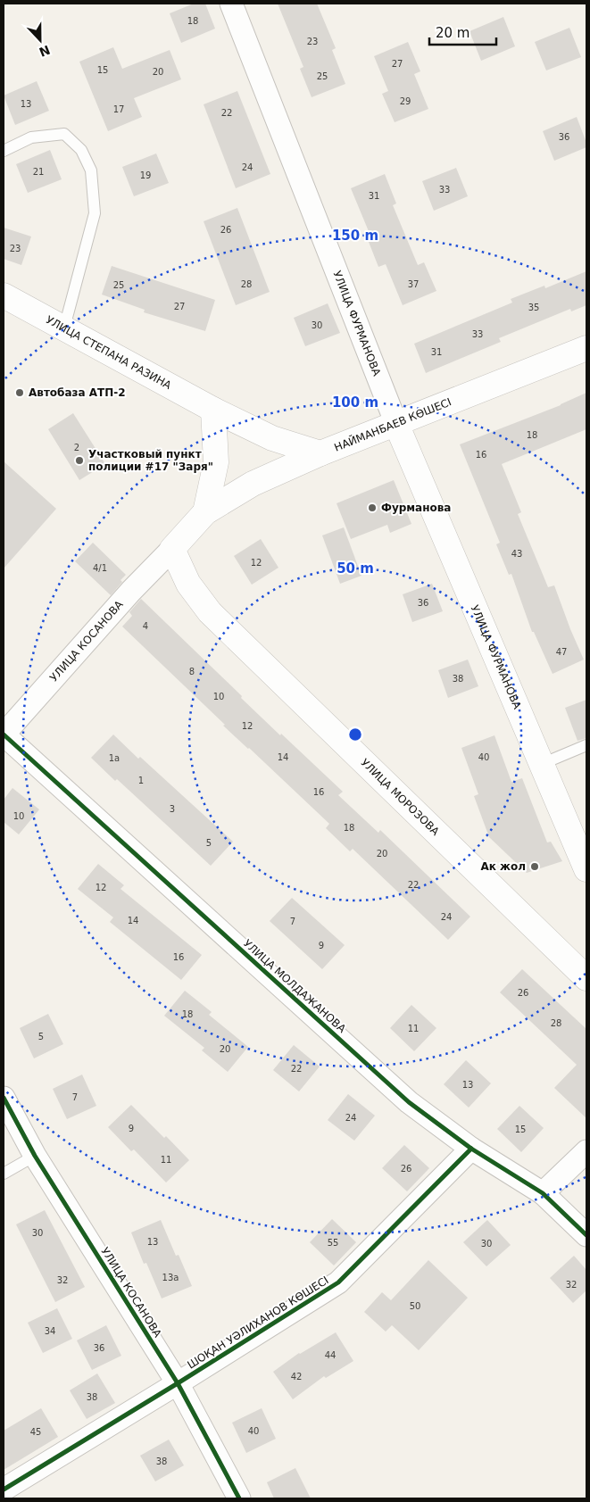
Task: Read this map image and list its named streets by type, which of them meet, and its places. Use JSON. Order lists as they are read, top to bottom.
{
  "streets": {
    "main road": [
      "УЛИЦА ФУРМАНОВА",
      "УЛИЦА СТЕПАНА РАЗИНА",
      "НАЙМАНБАЕВ КӨШЕСІ",
      "УЛИЦА МОРОЗОВА"
    ],
    "street": ["УЛИЦА КОСАНОВА", "УЛИЦА МОЛДАЖАНОВА", "ШОҚАН УӘЛИХАНОВ КӨШЕСІ"]
  },
  "crossings": [
    ["УЛИЦА ФУРМАНОВА", "НАЙМАНБАЕВ КӨШЕСІ"],
    ["УЛИЦА СТЕПАНА РАЗИНА", "НАЙМАНБАЕВ КӨШЕСІ"],
    ["УЛИЦА КОСАНОВА", "УЛИЦА МОРОЗОВА"],
    ["УЛИЦА КОСАНОВА", "УЛИЦА МОЛДАЖАНОВА"],
    ["УЛИЦА КОСАНОВА", "ШОҚАН УӘЛИХАНОВ КӨШЕСІ"],
    ["УЛИЦА МОЛДАЖАНОВА", "ШОҚАН УӘЛИХАНОВ КӨШЕСІ"]
  ],
  "places": [
    "Автобаза АТП-2",
    "Участковый пункт полиции #17 \"Заря\"",
    "Фурманова",
    "Ак жол"
  ],
  "house_numbers": [
    "18",
    "23",
    "27",
    "15",
    "20",
    "25",
    "29",
    "13",
    "17",
    "22",
    "36",
    "24",
    "21",
    "19",
    "33",
    "31",
    "26",
    "23",
    "28",
    "37",
    "25",
    "27",
    "35",
    "30",
    "33",
    "31",
    "18",
    "2",
    "16",
    "43",
    "12",
    "4/1",
    "36",
    "4",
    "47",
    "8",
    "38",
    "10",
    "12",
    "14",
    "40",
    "1а",
    "1",
    "16",
    "3",
    "10",
    "18",
    "5",
    "20",
    "22",
    "12",
    "24",
    "14",
    "7",
    "9",
    "16",
    "26",
    "18",
    "28",
    "11",
    "5",
    "20",
    "22",
    "13",
    "7",
    "24",
    "9",
    "15",
    "11",
    "26",
    "30",
    "13",
    "55",
    "30",
    "13а",
    "32",
    "32",
    "50",
    "34",
    "36",
    "44",
    "42",
    "38",
    "40",
    "45",
    "38"
  ],
  "scale_bar": "20 m",
  "north": "bottom",
  "rings": ["150 m", "100 m", "50 m"]
}
